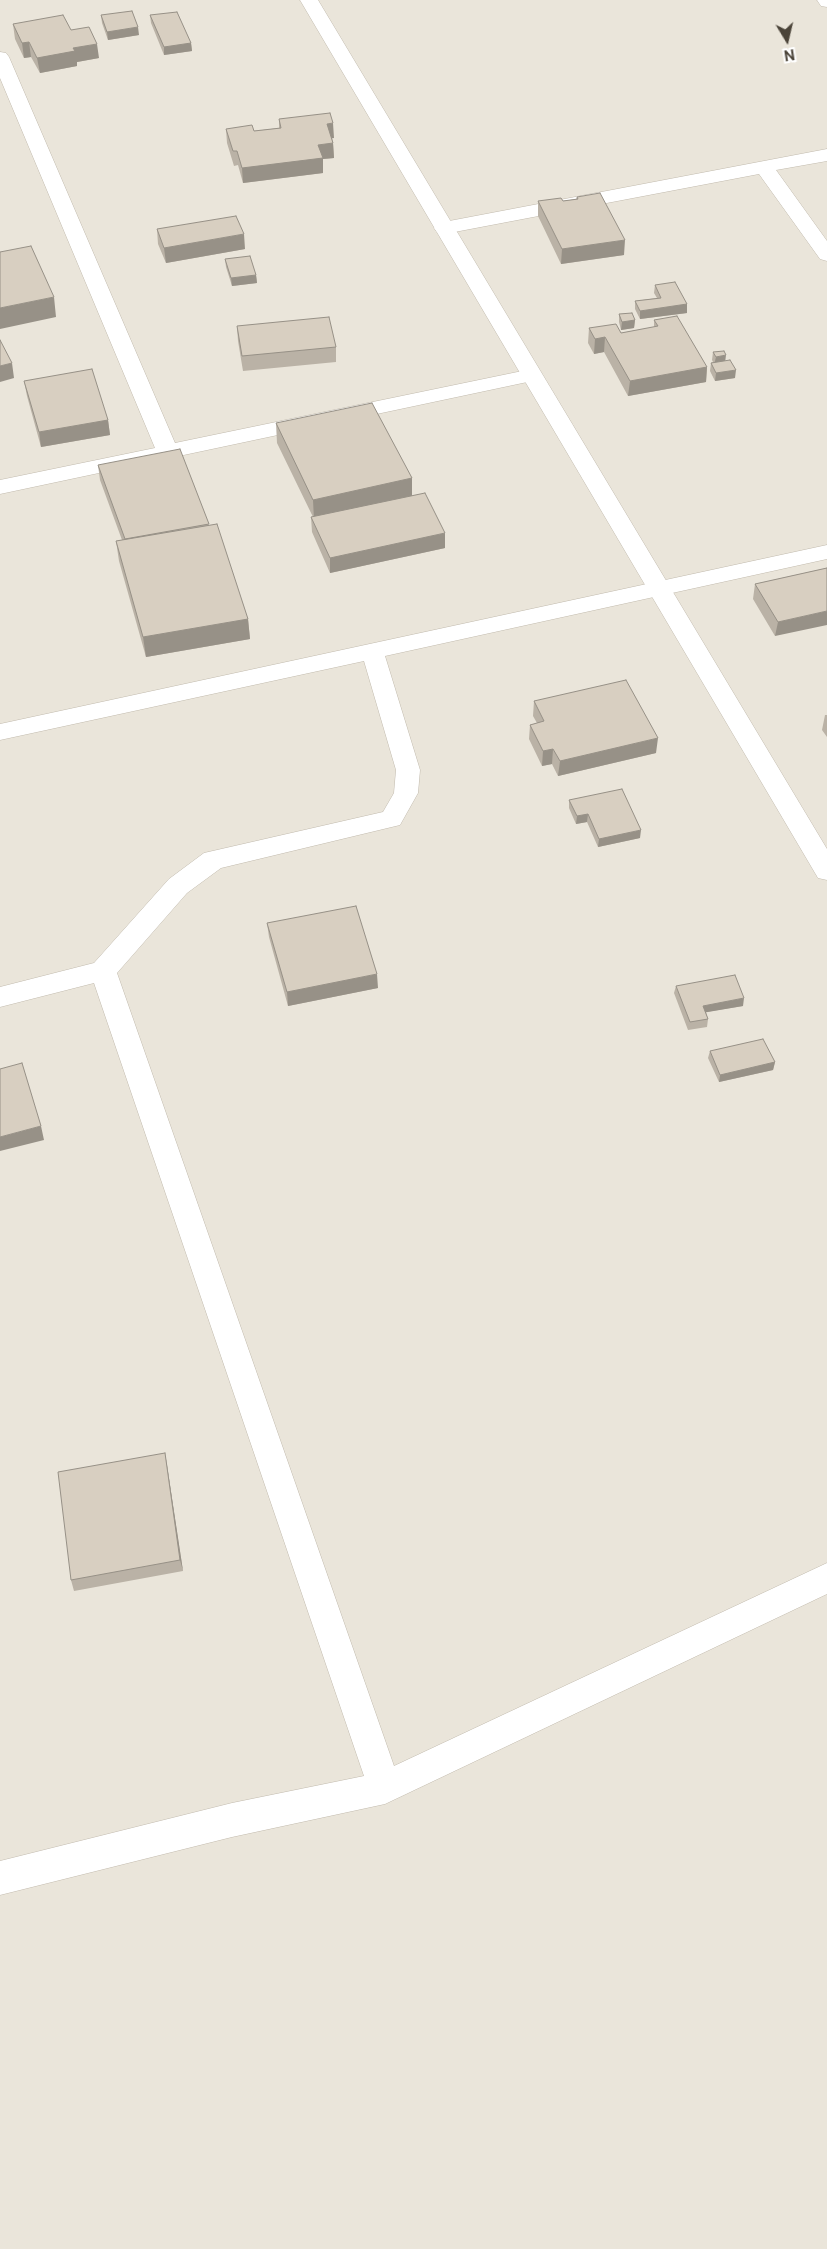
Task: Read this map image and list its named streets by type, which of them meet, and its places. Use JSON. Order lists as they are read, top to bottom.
{
  "north": "bottom"
}
